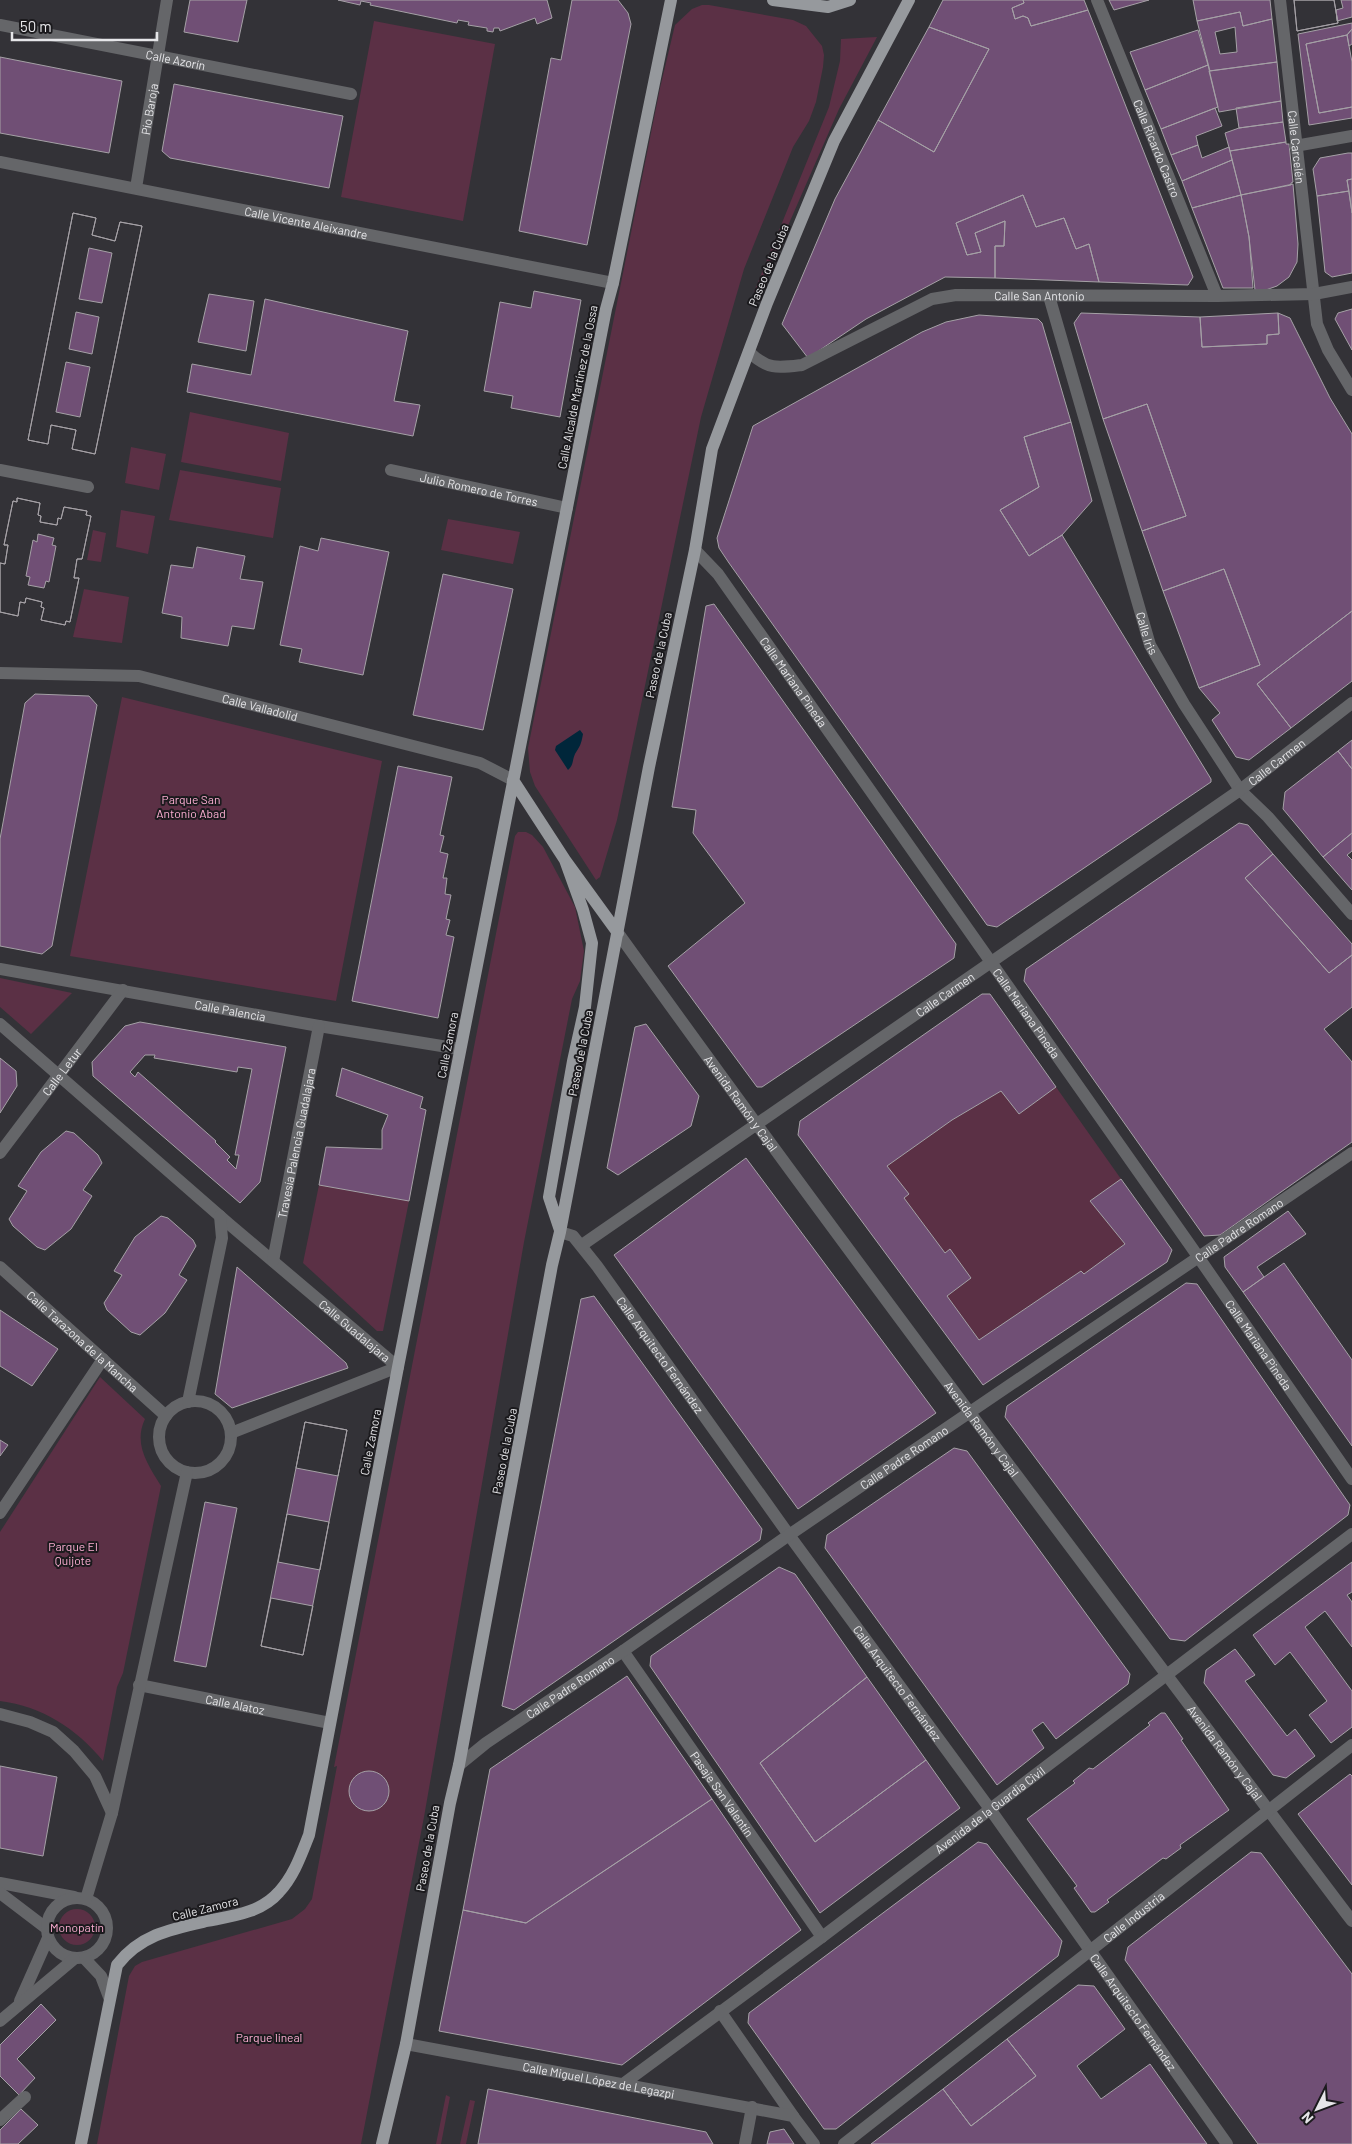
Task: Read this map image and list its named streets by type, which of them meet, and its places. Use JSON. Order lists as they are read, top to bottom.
{
  "streets": {
    "main road": ["Paseo de la Cuba", "Calle Alcalde Martínez de la Ossa", "Calle Zamora"],
    "street": [
      "Calle Azorín",
      "Pío Baroja",
      "Calle Carcelén",
      "Calle Ricardo Castro",
      "Calle Vicente Aleixandre",
      "Calle San Antonio",
      "Julio Romero de Torres",
      "Calle Iris",
      "Calle Mariana Pineda",
      "Calle Valladolid",
      "Calle Carmen",
      "Calle Palencia",
      "Calle Letur",
      "Avenida Ramón y Cajal",
      "Travesía Palencia Guadalajara",
      "Calle Padre Romano",
      "Calle Guadalajara",
      "Calle Tarazona de la Mancha",
      "Calle Arquitecto Fernández",
      "Calle Alatoz",
      "Pasaje San Valentín",
      "Avenida de la Guardia Civil",
      "Calle Industria",
      "Calle Miguel López de Legazpi"
    ]
  },
  "crossings": [
    ["Calle Azorín", "Pío Baroja"],
    ["Pío Baroja", "Calle Vicente Aleixandre"],
    ["Calle Carcelén", "Calle San Antonio"],
    ["Calle Ricardo Castro", "Calle San Antonio"],
    ["Calle Vicente Aleixandre", "Calle Alcalde Martínez de la Ossa"],
    ["Paseo de la Cuba", "Calle San Antonio"],
    ["Paseo de la Cuba", "Calle Mariana Pineda"],
    ["Paseo de la Cuba", "Avenida Ramón y Cajal"],
    ["Paseo de la Cuba", "Calle Padre Romano"],
    ["Paseo de la Cuba", "Calle Arquitecto Fernández"],
    ["Paseo de la Cuba", "Calle Miguel López de Legazpi"],
    ["Calle San Antonio", "Calle Iris"],
    ["Calle Alcalde Martínez de la Ossa", "Julio Romero de Torres"],
    ["Calle Alcalde Martínez de la Ossa", "Calle Valladolid"],
    ["Calle Alcalde Martínez de la Ossa", "Calle Zamora"],
    ["Calle Iris", "Calle Carmen"],
    ["Calle Mariana Pineda", "Calle Carmen"],
    ["Calle Mariana Pineda", "Calle Padre Romano"],
    ["Calle Valladolid", "Calle Zamora"],
    ["Calle Carmen", "Avenida Ramón y Cajal"],
    ["Calle Carmen", "Calle Arquitecto Fernández"],
    ["Calle Palencia", "Calle Zamora"],
    ["Calle Palencia", "Calle Letur"],
    ["Calle Palencia", "Travesía Palencia Guadalajara"],
    ["Calle Zamora", "Calle Guadalajara"],
    ["Calle Zamora", "Calle Alatoz"],
    ["Calle Letur", "Calle Guadalajara"],
    ["Avenida Ramón y Cajal", "Calle Padre Romano"],
    ["Avenida Ramón y Cajal", "Avenida de la Guardia Civil"],
    ["Avenida Ramón y Cajal", "Calle Industria"],
    ["Travesía Palencia Guadalajara", "Calle Guadalajara"],
    ["Calle Padre Romano", "Calle Arquitecto Fernández"],
    ["Calle Padre Romano", "Pasaje San Valentín"],
    ["Calle Guadalajara", "Calle Tarazona de la Mancha"],
    ["Calle Arquitecto Fernández", "Avenida de la Guardia Civil"],
    ["Calle Arquitecto Fernández", "Calle Industria"],
    ["Pasaje San Valentín", "Avenida de la Guardia Civil"],
    ["Avenida de la Guardia Civil", "Calle Miguel López de Legazpi"]
  ],
  "parks": [
    "Parque San Antonio Abad",
    "Parque El Quijote",
    "Monopatín",
    "Parque lineal"
  ],
  "scale_bar": "50 m",
  "north": "bottom left"
}
